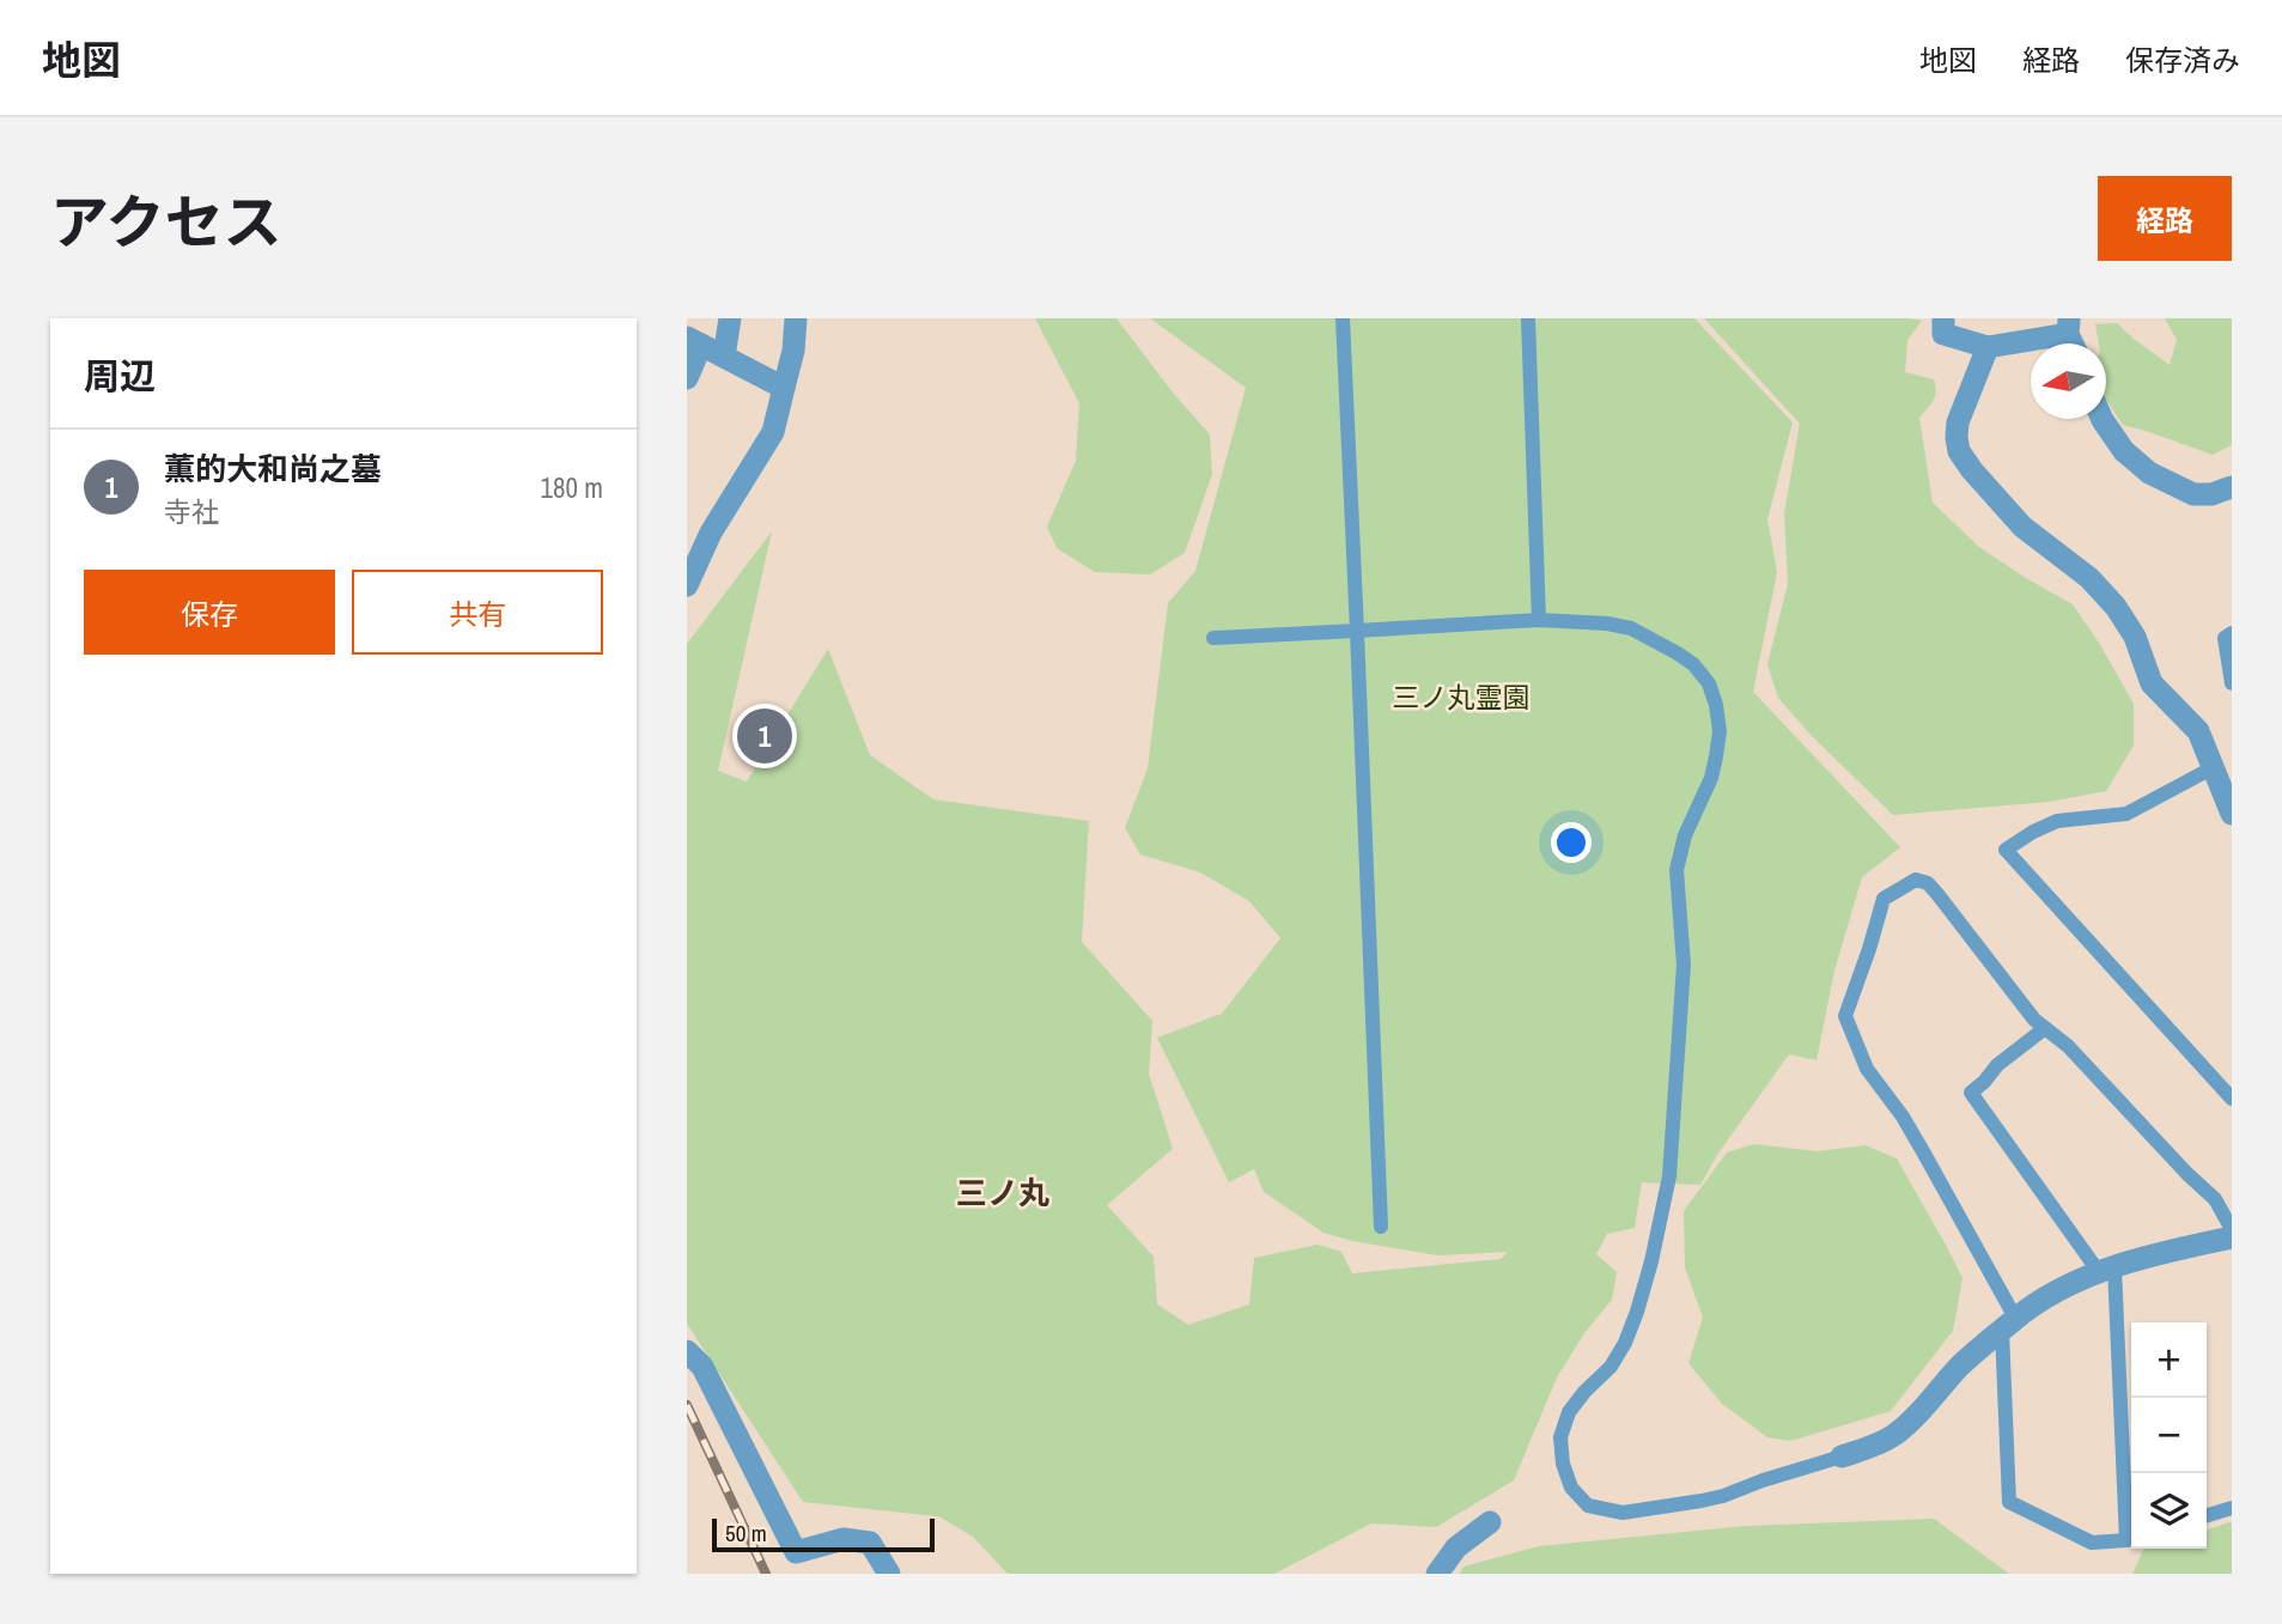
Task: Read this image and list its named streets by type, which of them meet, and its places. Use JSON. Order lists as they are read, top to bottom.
{
  "districts": ["三ノ丸"],
  "parks": ["三ノ丸霊園"],
  "scale_bar": "50 m",
  "north": "left",
  "page": {
    "header": "地図",
    "nav": ["地図", "経路", "保存済み"],
    "title": "アクセス",
    "buttons": [
      "経路",
      ["保存", "共有"]
    ],
    "heading": "周辺",
    "list": [
      {
        "mark": "1",
        "name": "薫的大和尚之墓",
        "note": "寺社",
        "value": "180 m"
      }
    ],
    "pins": "1",
    "map_buttons": ["+", "−"],
    "scale": "50 m"
  }
}
